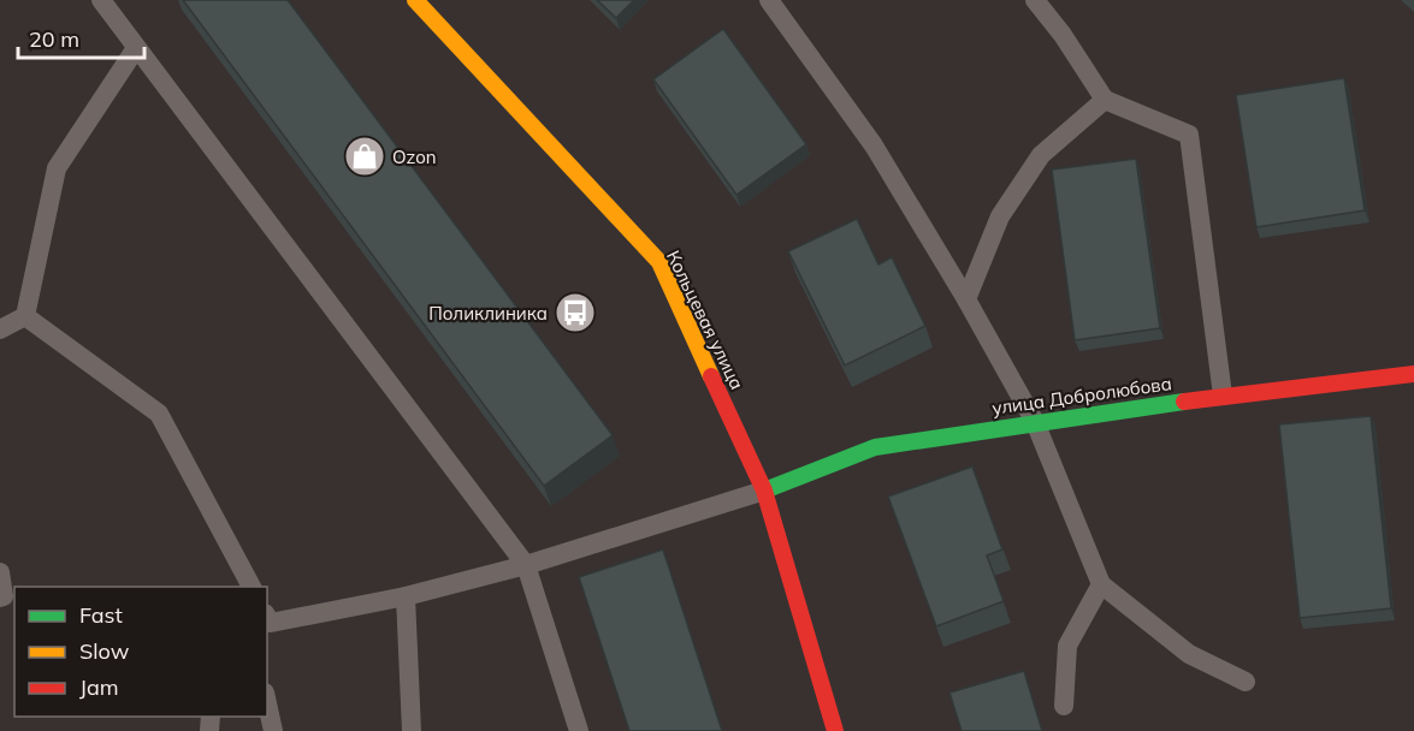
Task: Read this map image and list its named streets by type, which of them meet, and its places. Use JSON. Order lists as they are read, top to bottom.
{
  "streets": {
    "street": ["Кольцевая улица", "улица Добролюбова"]
  },
  "crossings": [
    ["Кольцевая улица", "улица Добролюбова"]
  ],
  "places": {
    "shop": ["Ozon"],
    "bus stop": ["Поликлиника"]
  },
  "legend": ["Fast", "Slow", "Jam"],
  "scale_bar": "20 m"
}
